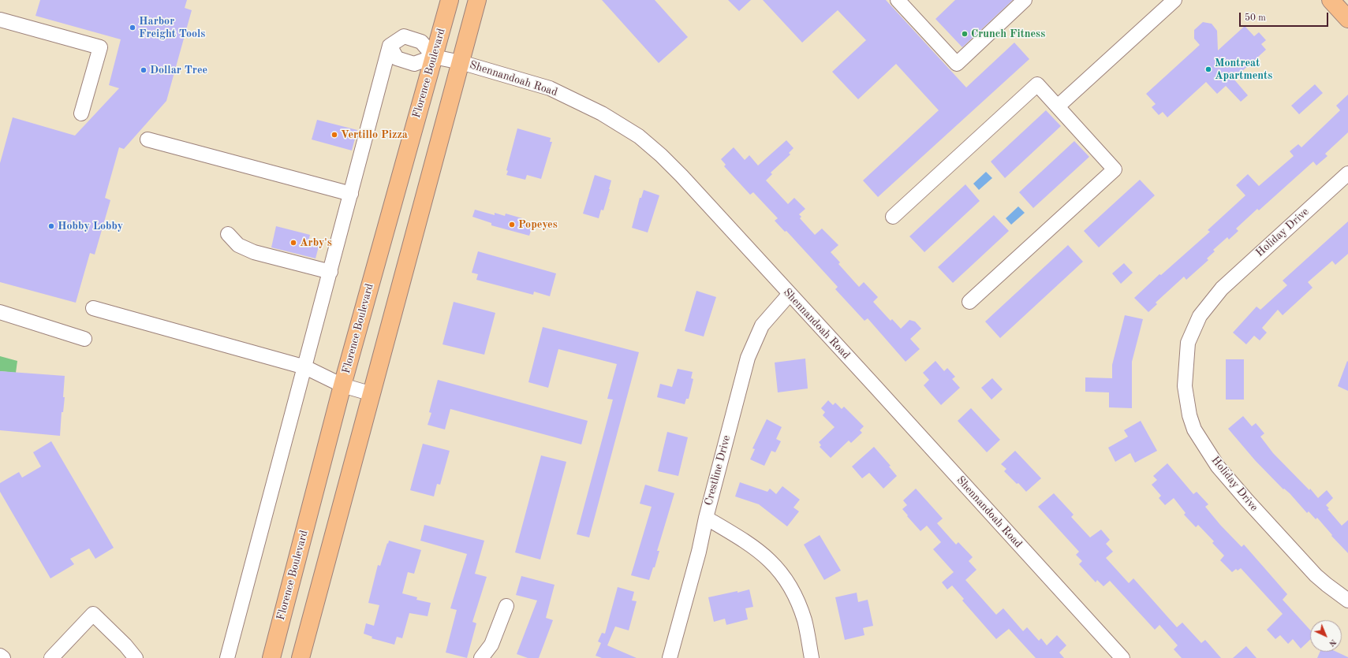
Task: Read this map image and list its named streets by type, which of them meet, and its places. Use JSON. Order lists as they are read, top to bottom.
{
  "streets": {
    "main road": ["Florence Boulevard"],
    "street": ["Shennandoah Road", "Holiday Drive", "Crestline Drive"]
  },
  "crossings": [
    ["Florence Boulevard", "Shennandoah Road"],
    ["Shennandoah Road", "Crestline Drive"]
  ],
  "places": [
    "Harbor Freight Tools",
    "Crunch Fitness",
    "Montreat Apartments",
    "Dollar Tree",
    "Vertillo Pizza",
    "Popeyes",
    "Hobby Lobby",
    "Arby's"
  ],
  "scale_bar": "50 m",
  "north": "bottom right"
}
